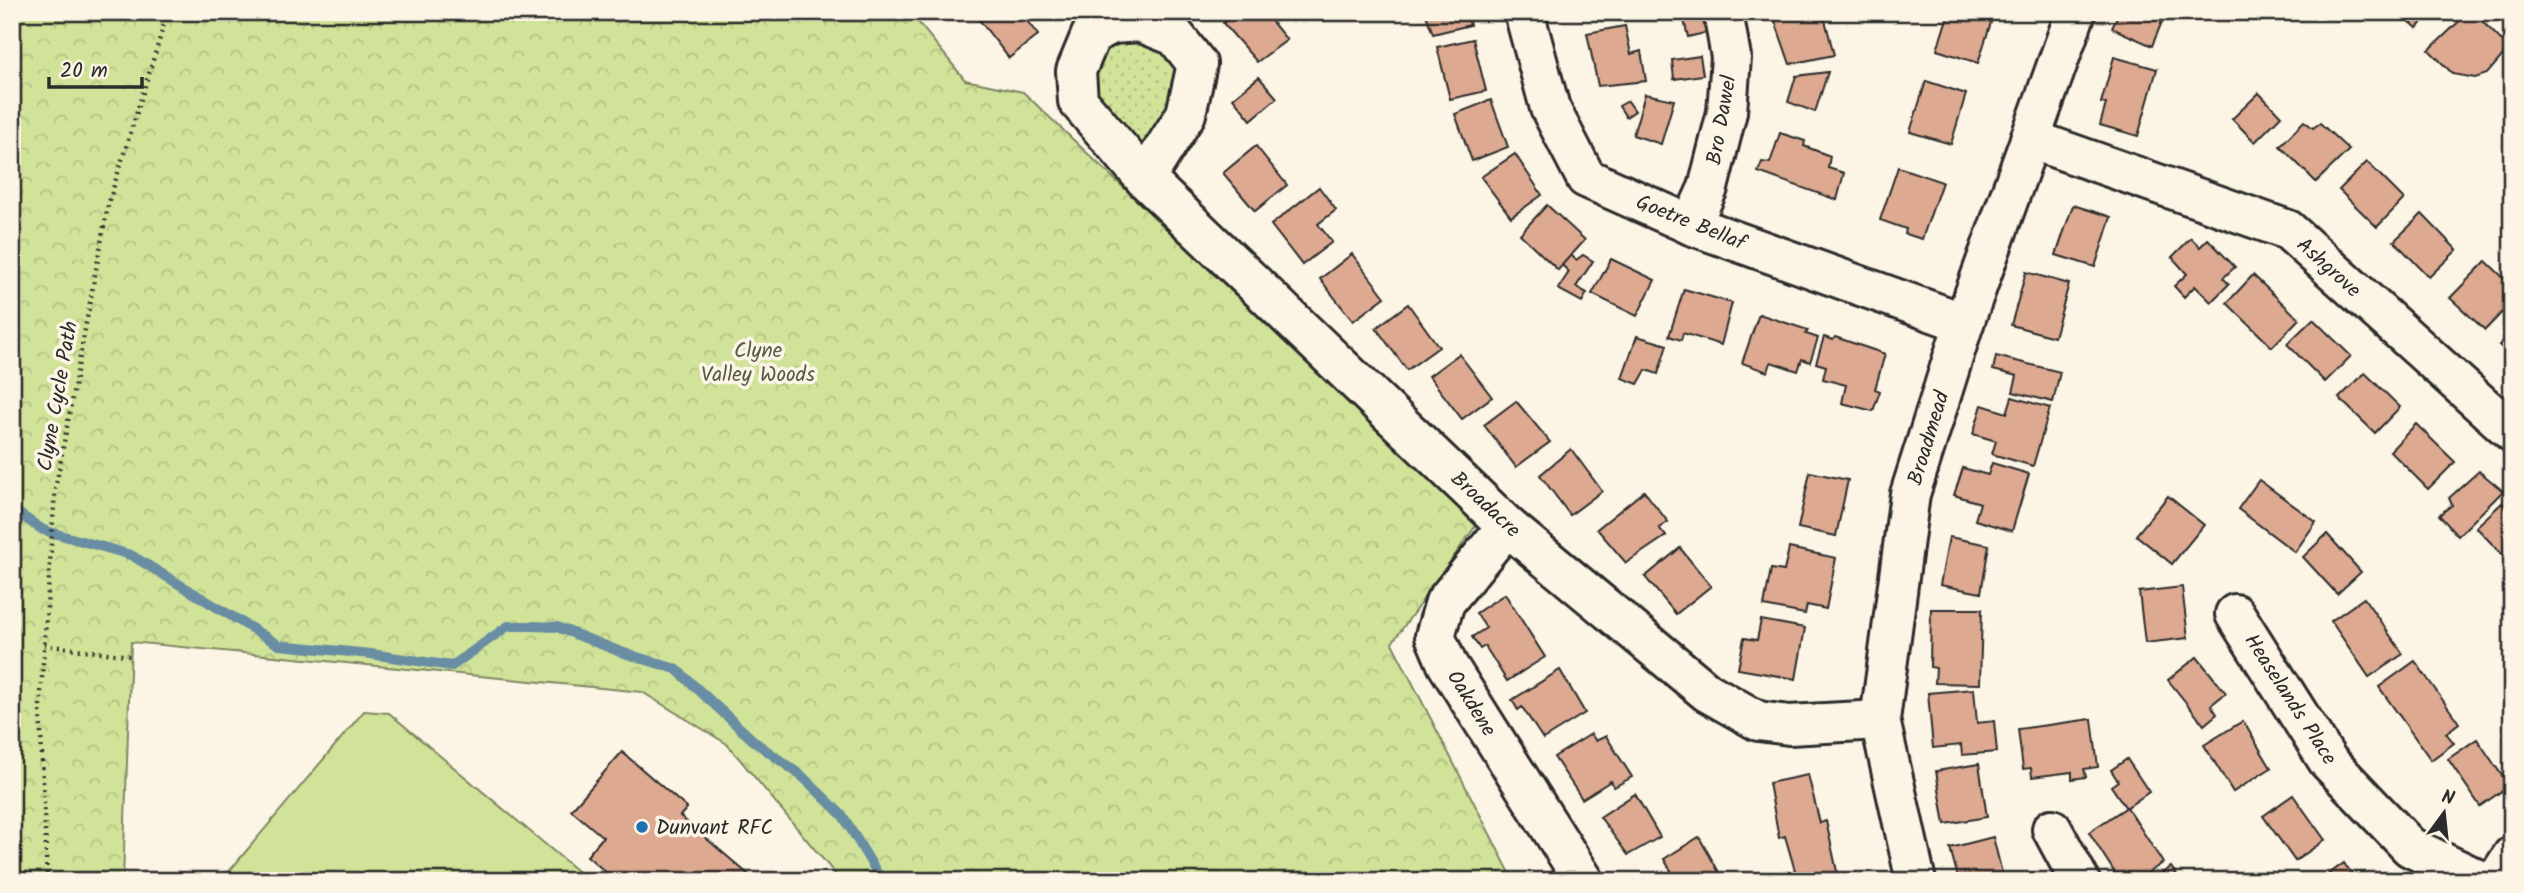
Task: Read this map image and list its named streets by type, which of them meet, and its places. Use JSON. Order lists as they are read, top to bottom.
{
  "streets": {
    "street": [
      "Bro Dawel",
      "Goetre Bellaf",
      "Ashgrove",
      "Broadmead",
      "Broadacre",
      "Heaselands Place",
      "Oakdene"
    ],
    "path": ["Clyne Cycle Path"]
  },
  "crossings": [
    ["Bro Dawel", "Goetre Bellaf"],
    ["Goetre Bellaf", "Broadmead"],
    ["Ashgrove", "Broadmead"],
    ["Broadmead", "Broadacre"],
    ["Broadacre", "Oakdene"]
  ],
  "parks": ["Clyne Valley Woods"],
  "places": ["Dunvant RFC"],
  "scale_bar": "20 m",
  "north": "top"
}
